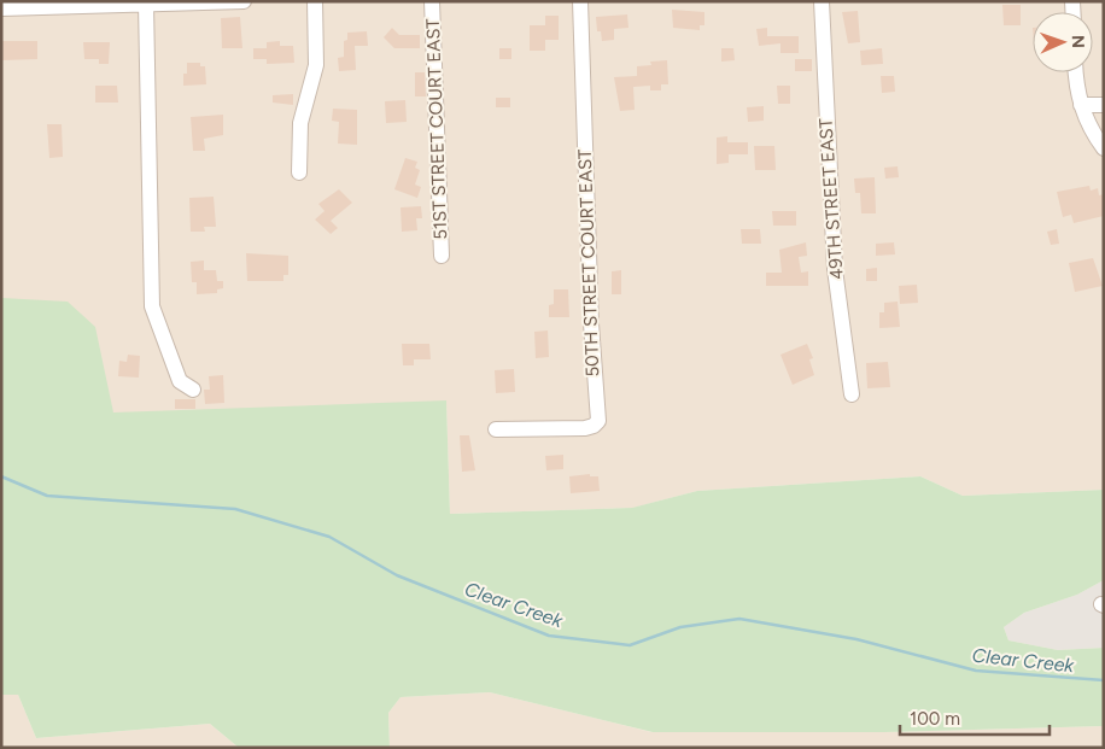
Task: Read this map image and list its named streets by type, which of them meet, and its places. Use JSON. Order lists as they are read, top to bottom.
{
  "streets": {
    "street": ["51ST STREET COURT EAST", "49TH STREET EAST", "50TH STREET COURT EAST"]
  },
  "water": ["Clear Creek"],
  "scale_bar": "100 m",
  "north": "right"
}
